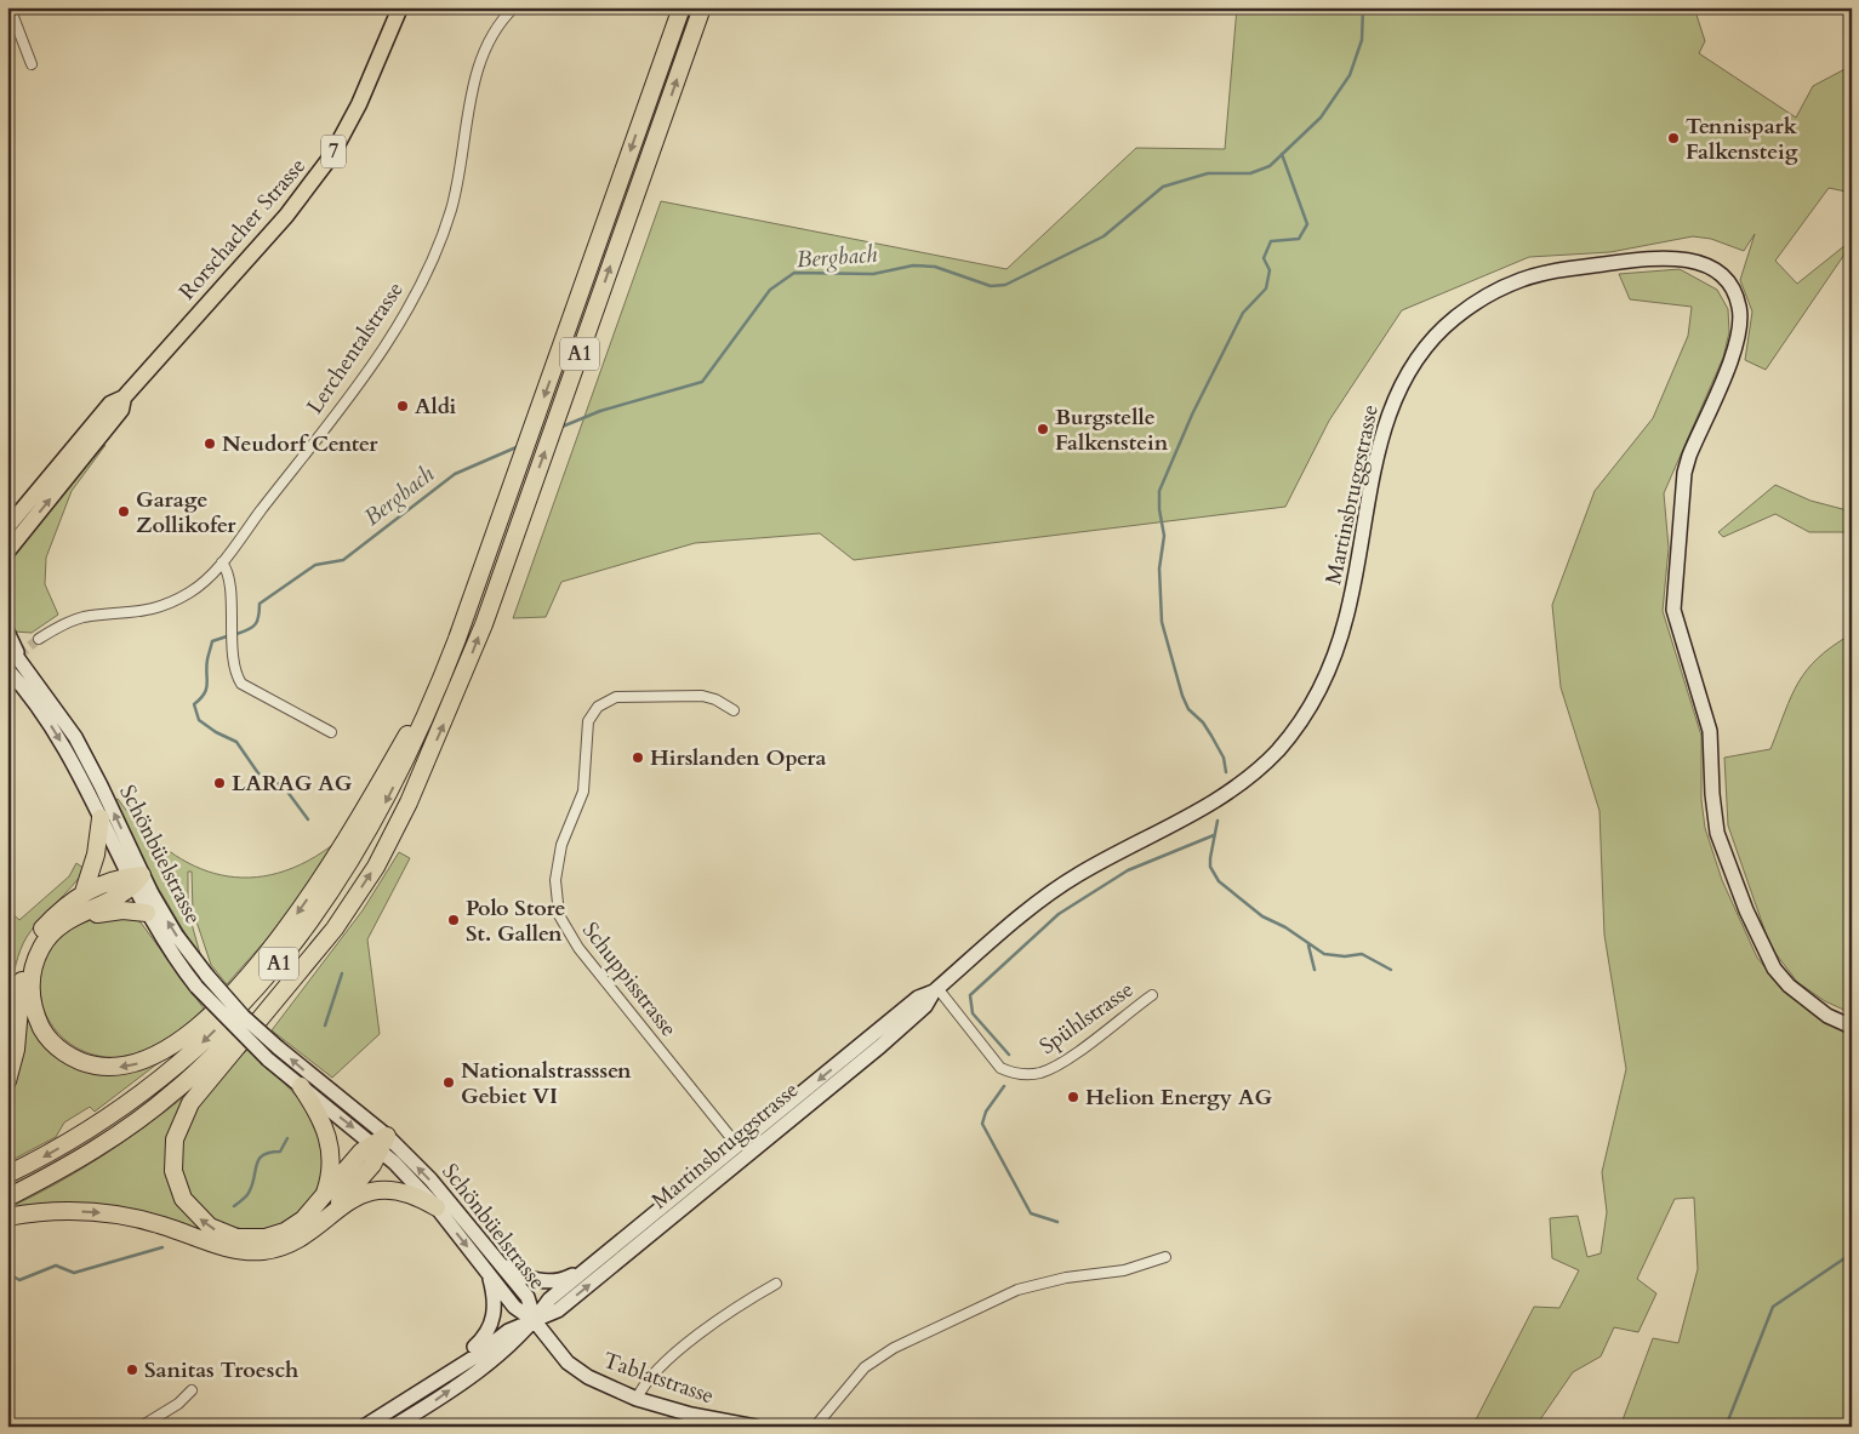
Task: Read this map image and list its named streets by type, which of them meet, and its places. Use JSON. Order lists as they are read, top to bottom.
{
  "streets": {
    "highway": ["A1"],
    "main road": [
      "7",
      "Rorschacher Strasse",
      "Martinsbruggstrasse",
      "Schönbüelstrasse",
      "Tablatstrasse"
    ],
    "street": ["Lerchentalstrasse", "Schuppisstrasse", "Spühlstrasse"]
  },
  "crossings": [
    ["A1", "Schönbüelstrasse"],
    ["Martinsbruggstrasse", "Schönbüelstrasse"],
    ["Martinsbruggstrasse", "Schuppisstrasse"],
    ["Martinsbruggstrasse", "Spühlstrasse"],
    ["Martinsbruggstrasse", "Tablatstrasse"],
    ["Schönbüelstrasse", "Tablatstrasse"]
  ],
  "water": ["Bergbach"],
  "places": [
    "Tennispark Falkensteig",
    "Aldi",
    "Burgstelle Falkenstein",
    "Neudorf Center",
    "Garage Zollikofer",
    "Hirslanden Opera",
    "LARAG AG",
    "Polo Store St. Gallen",
    "Nationalstrasssen Gebiet VI",
    "Helion Energy AG",
    "Sanitas Troesch"
  ]
}
